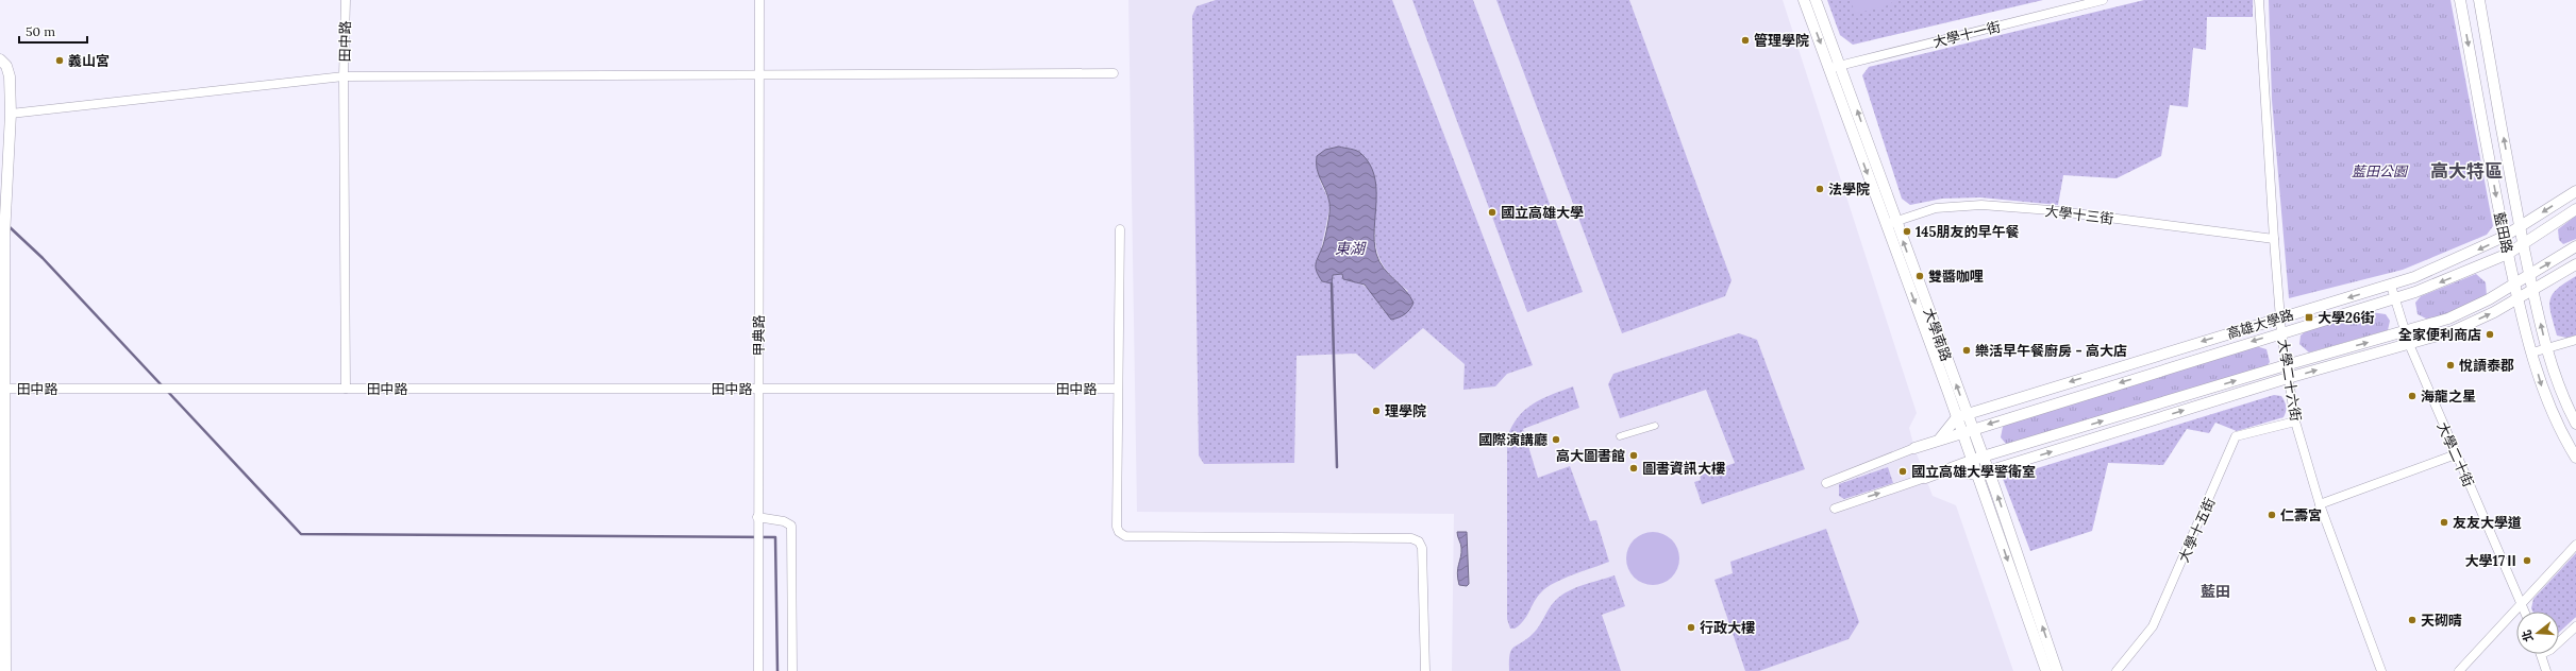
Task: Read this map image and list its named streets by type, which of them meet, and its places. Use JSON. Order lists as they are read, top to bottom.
{
  "streets": {
    "street": [
      "大學十一街",
      "田中路",
      "大學十三街",
      "藍田路",
      "高雄大學路",
      "大學南路",
      "甲典路",
      "大學二十六街",
      "大學二十街",
      "大學十五街"
    ]
  },
  "crossings": [
    ["大學十一街", "大學南路"],
    ["田中路", "甲典路"],
    ["大學十三街", "大學南路"],
    ["大學十三街", "大學二十六街"],
    ["藍田路", "高雄大學路"],
    ["高雄大學路", "大學南路"],
    ["高雄大學路", "大學二十六街"],
    ["高雄大學路", "大學二十街"],
    ["大學二十六街", "大學十五街"]
  ],
  "districts": ["高大特區", "藍田"],
  "water": ["東湖"],
  "parks": ["藍田公園"],
  "places": {
    "other": [
      "管理學院",
      "義山宮",
      "法學院",
      "國立高雄大學",
      "145朋友的早午餐",
      "雙醬咖哩",
      "全家便利商店",
      "樂活早午餐廚房 - 高大店",
      "悅讀泰郡",
      "海龍之星",
      "理學院",
      "國際演講廳",
      "高大圖書館",
      "圖書資訊大樓",
      "國立高雄大學警衛室",
      "仁壽宮",
      "友友大學道",
      "大學17Ⅱ",
      "天砌晴",
      "行政大樓"
    ],
    "transit": ["大學26街"]
  },
  "scale_bar": "50 m",
  "north": "left"
}
